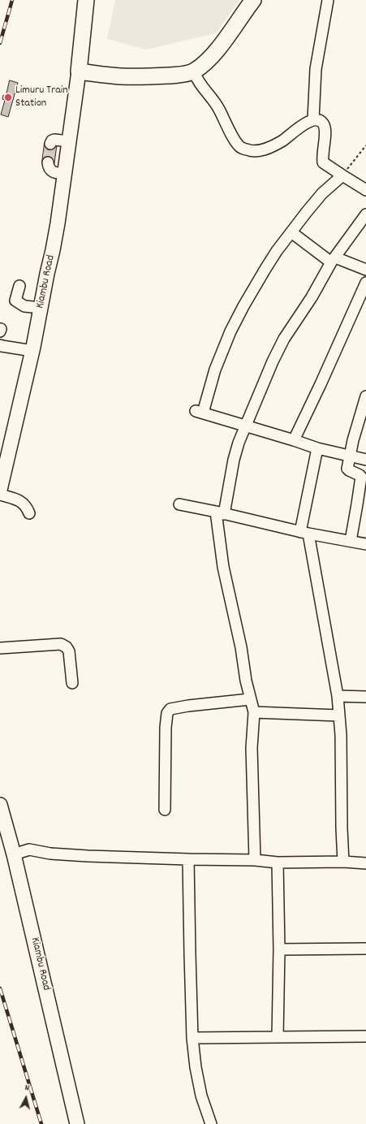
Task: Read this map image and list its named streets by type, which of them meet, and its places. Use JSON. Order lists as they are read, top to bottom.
{
  "streets": {
    "main road": ["Kiambu Road"]
  },
  "places": ["Limuru Train Station"],
  "north": "top"
}
